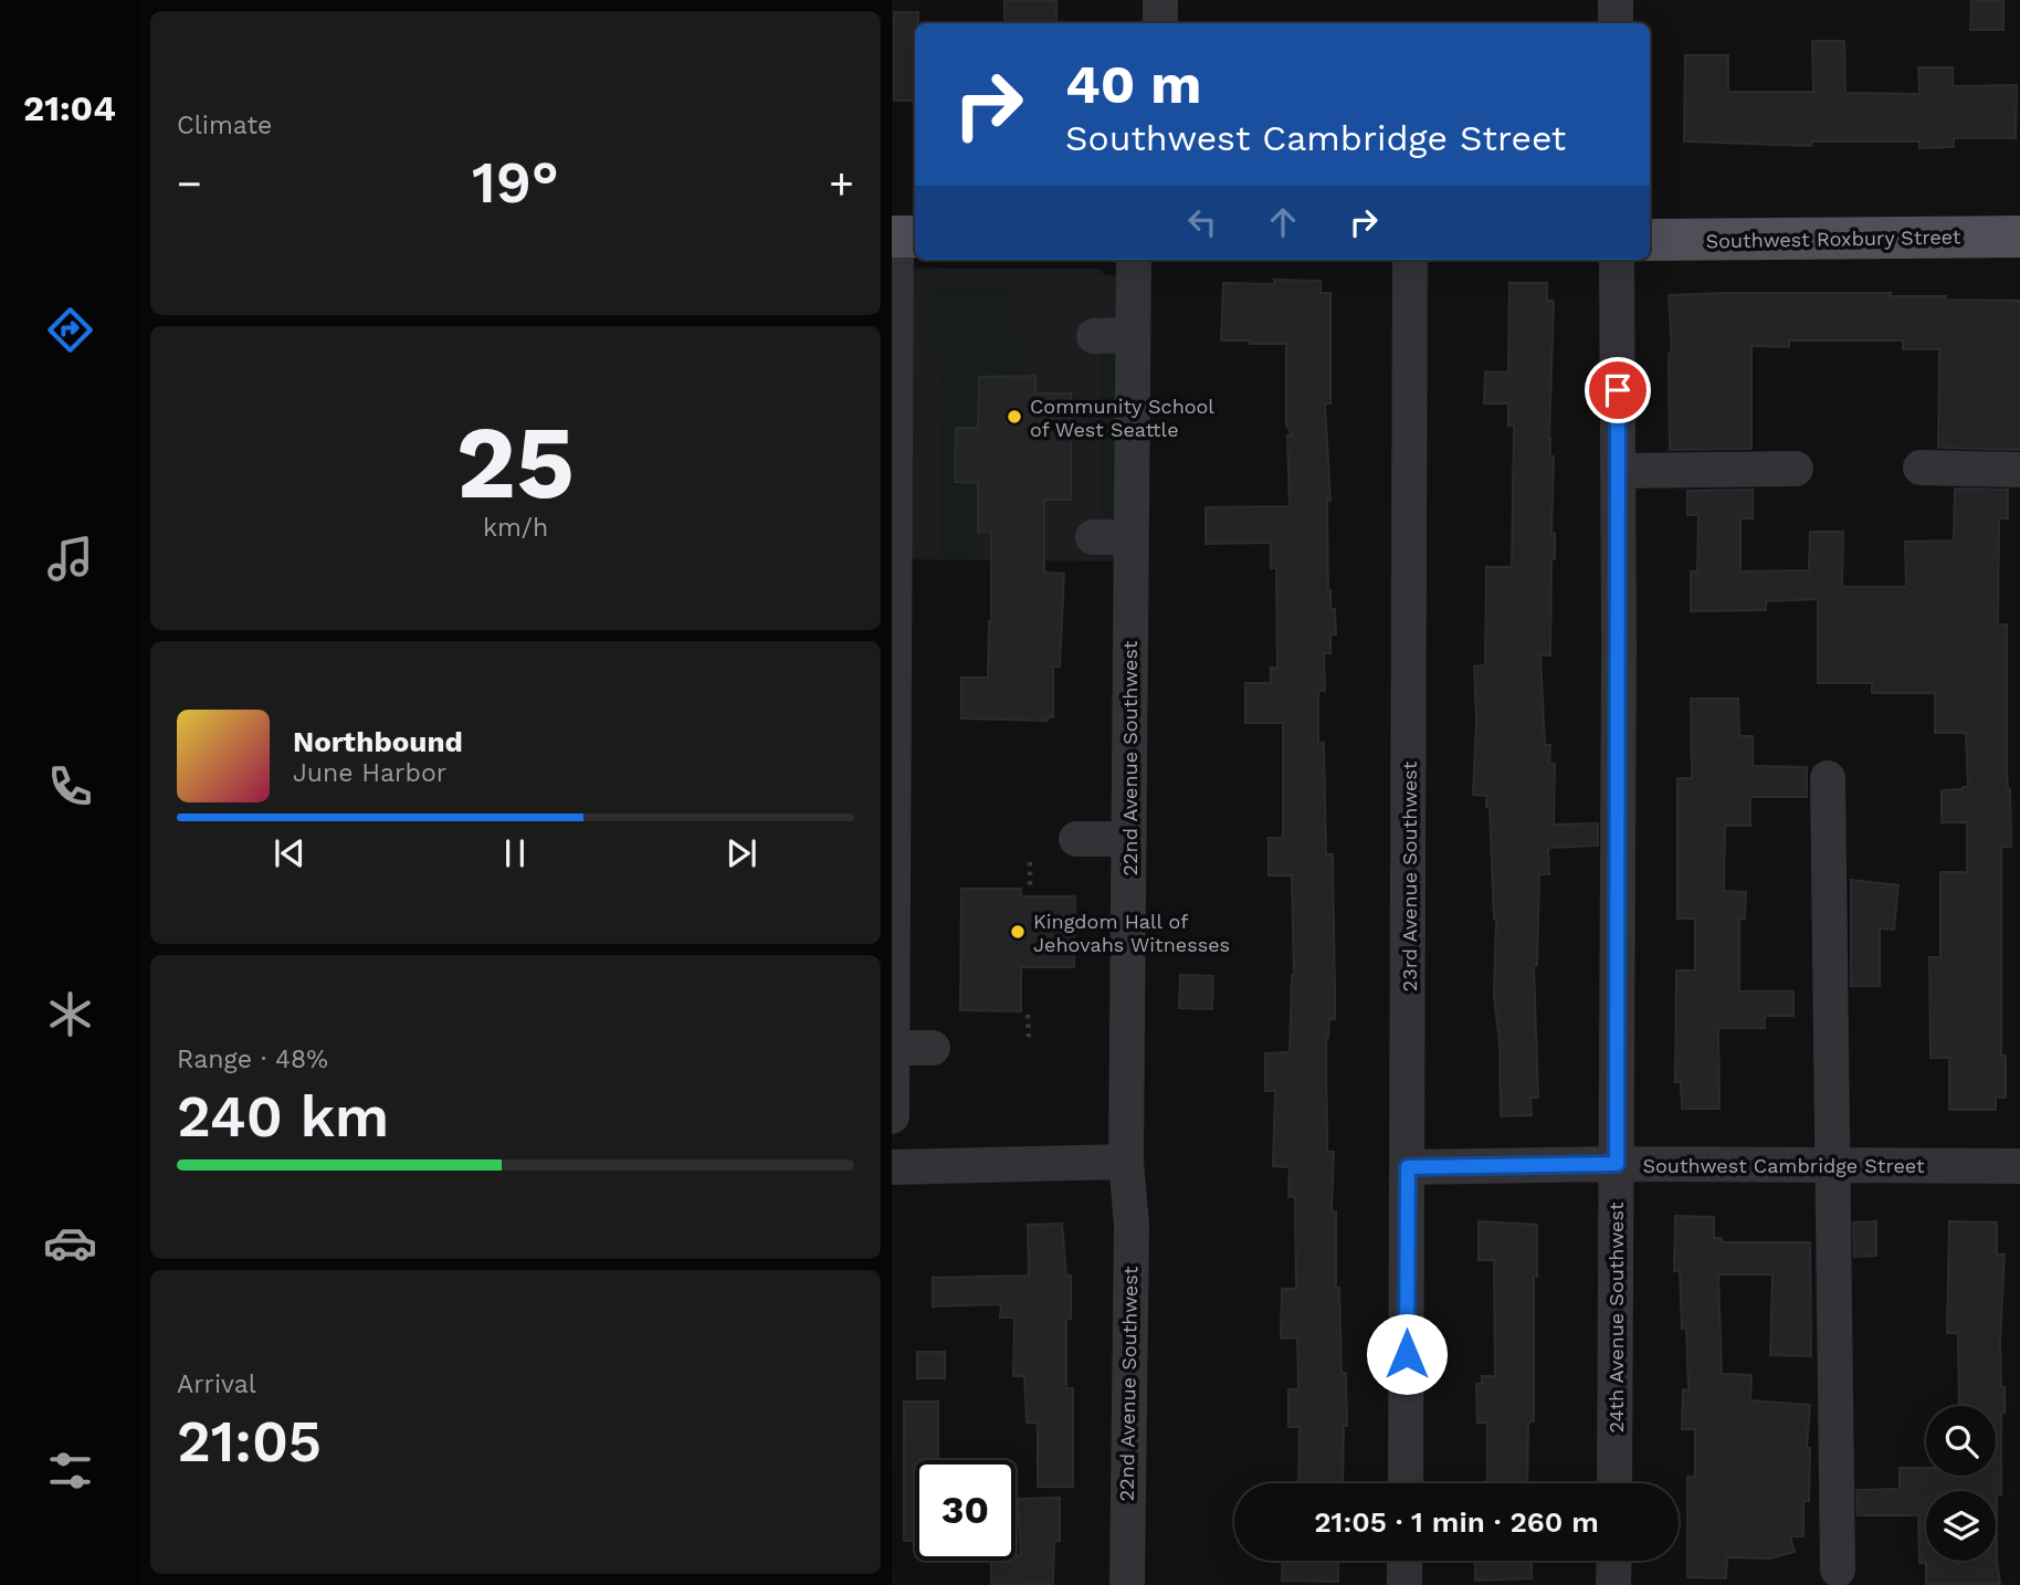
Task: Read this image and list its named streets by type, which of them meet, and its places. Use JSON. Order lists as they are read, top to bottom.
{
  "streets": {
    "main road": ["Southwest Roxbury Street"],
    "street": [
      "22nd Avenue Southwest",
      "23rd Avenue Southwest",
      "Southwest Cambridge Street",
      "24th Avenue Southwest"
    ]
  },
  "crossings": [
    ["23rd Avenue Southwest", "Southwest Cambridge Street"],
    ["Southwest Cambridge Street", "24th Avenue Southwest"]
  ],
  "places": ["Community School of West Seattle", "Kingdom Hall of Jehovahs Witnesses"],
  "page": {
    "tabs": "21:04",
    "tile": [
      "Climate",
      ["25", "km/h"],
      ["Range · 48%", "240 km"],
      ["Arrival", "21:05"]
    ],
    "turn": ["40 m", "Southwest Cambridge Street"],
    "heat": ["−", "19°", "+"],
    "song": ["Northbound", "June Harbor"],
    "limit": "30",
    "trip": "21:05 · 1 min · 260 m"
  }
}
